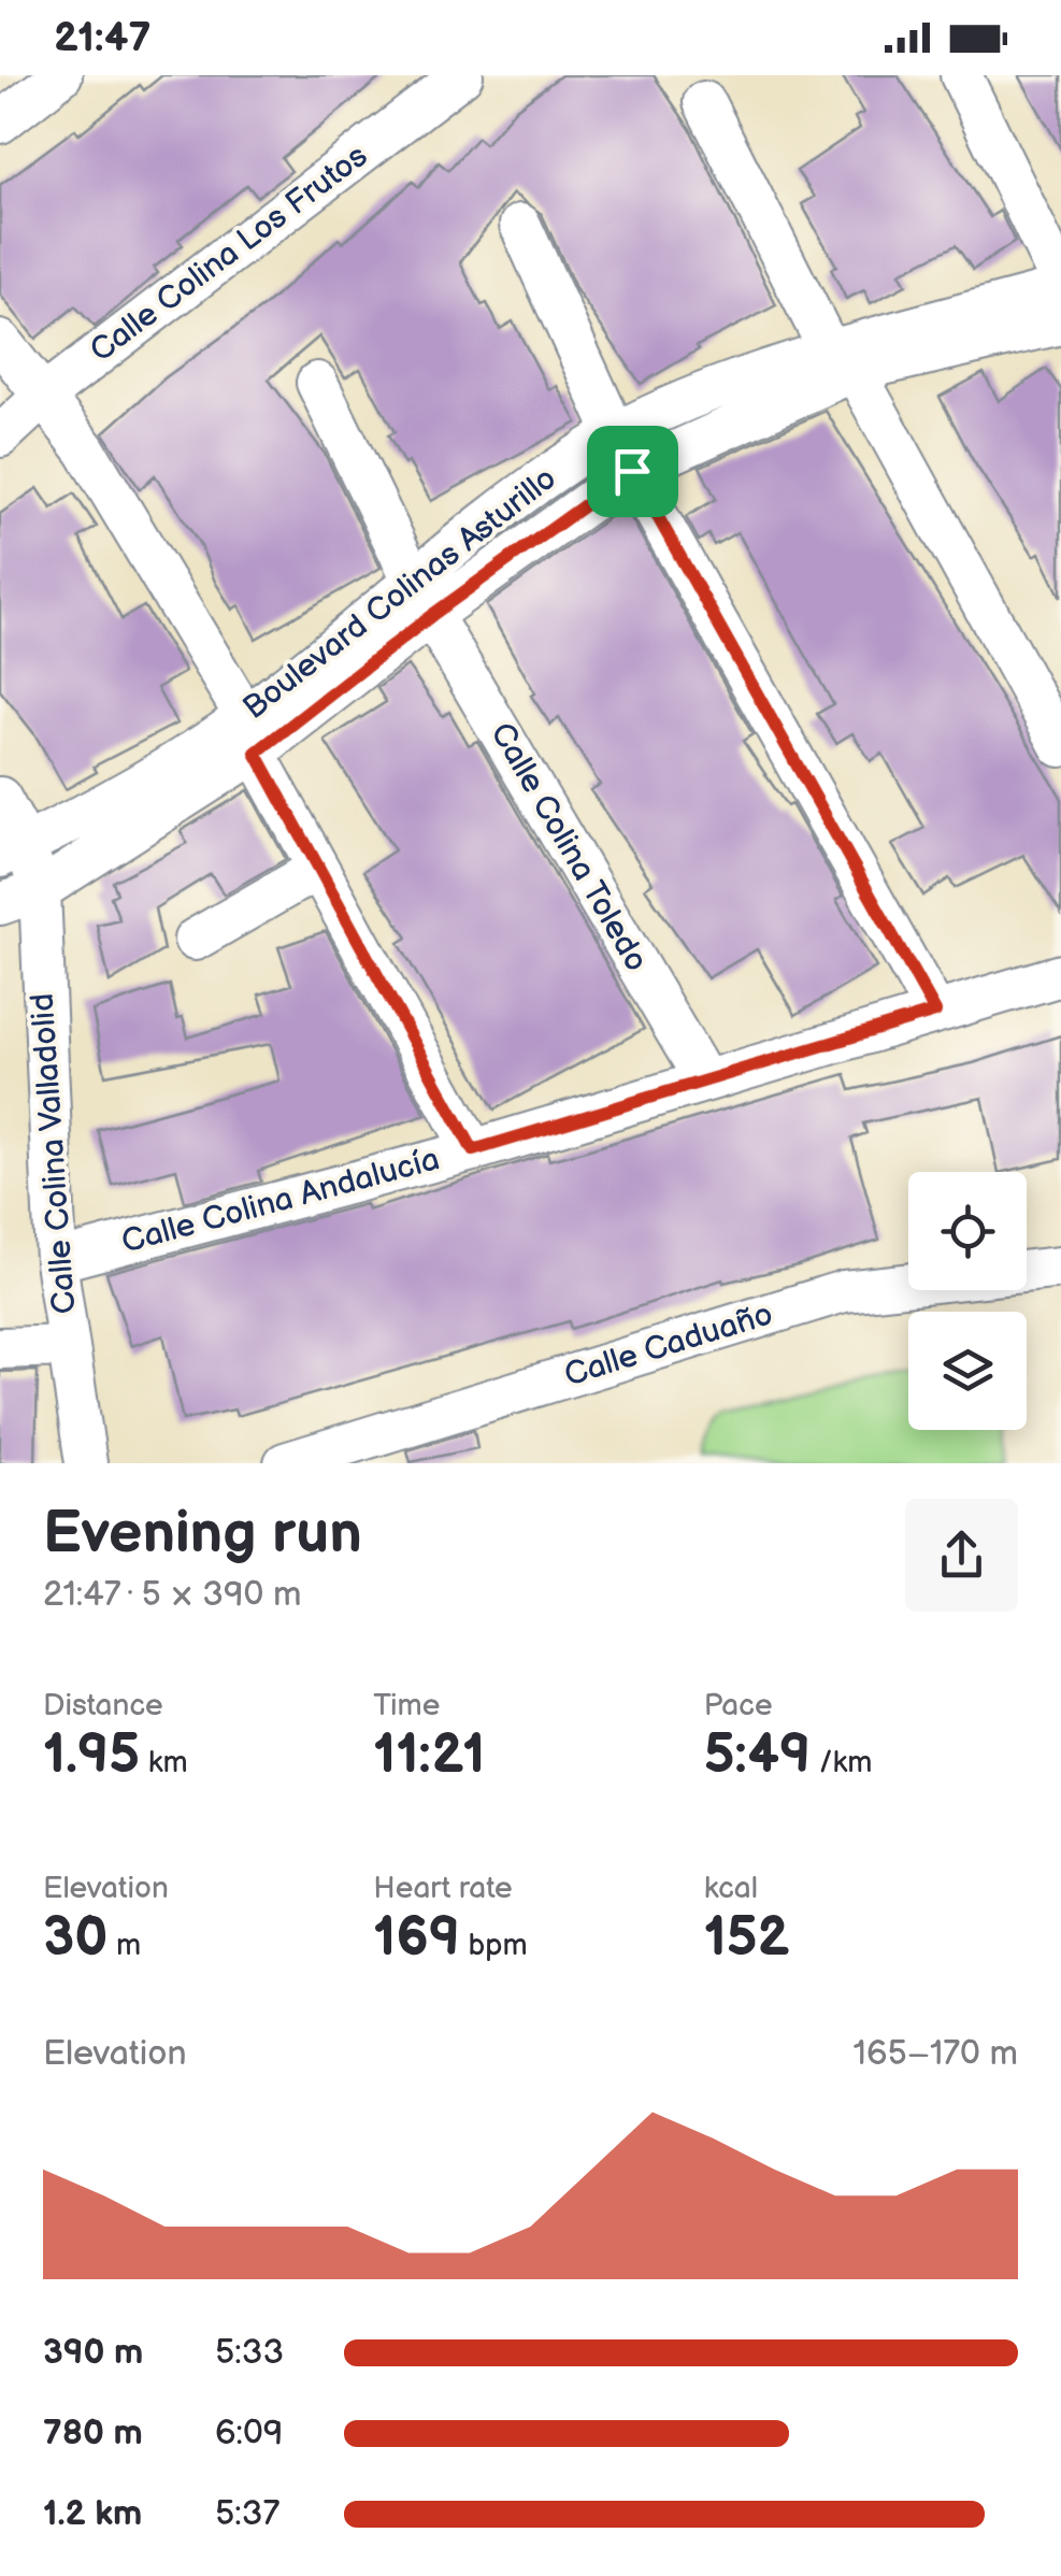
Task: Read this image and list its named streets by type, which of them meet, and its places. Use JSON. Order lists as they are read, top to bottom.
{
  "streets": {
    "street": [
      "Calle Colina Los Frutos",
      "Boulevard Colinas Asturillo",
      "Calle Colina Toledo",
      "Calle Colina Valladolid",
      "Calle Colina Andalucía",
      "Calle Caduaño"
    ]
  },
  "crossings": [
    ["Boulevard Colinas Asturillo", "Calle Colina Toledo"],
    ["Boulevard Colinas Asturillo", "Calle Colina Valladolid"],
    ["Calle Colina Toledo", "Calle Colina Andalucía"],
    ["Calle Colina Valladolid", "Calle Colina Andalucía"]
  ],
  "page": {
    "status": "21:47",
    "heading": ["Evening run", "21:47 · 5 × 390 m"],
    "stats": [
      ["Distance", "1.95 km"],
      ["Time", "11:21"],
      ["Pace", "5:49 /km"],
      ["Elevation", "30 m"],
      ["Heart rate", "169 bpm"],
      ["kcal", "152"]
    ],
    "chart": ["Elevation", "165–170 m"],
    "list": [
      {
        "name": "390 m",
        "note": "5:33"
      },
      {
        "name": "780 m",
        "note": "6:09"
      },
      {
        "name": "1.2 km",
        "note": "5:37"
      }
    ]
  }
}
